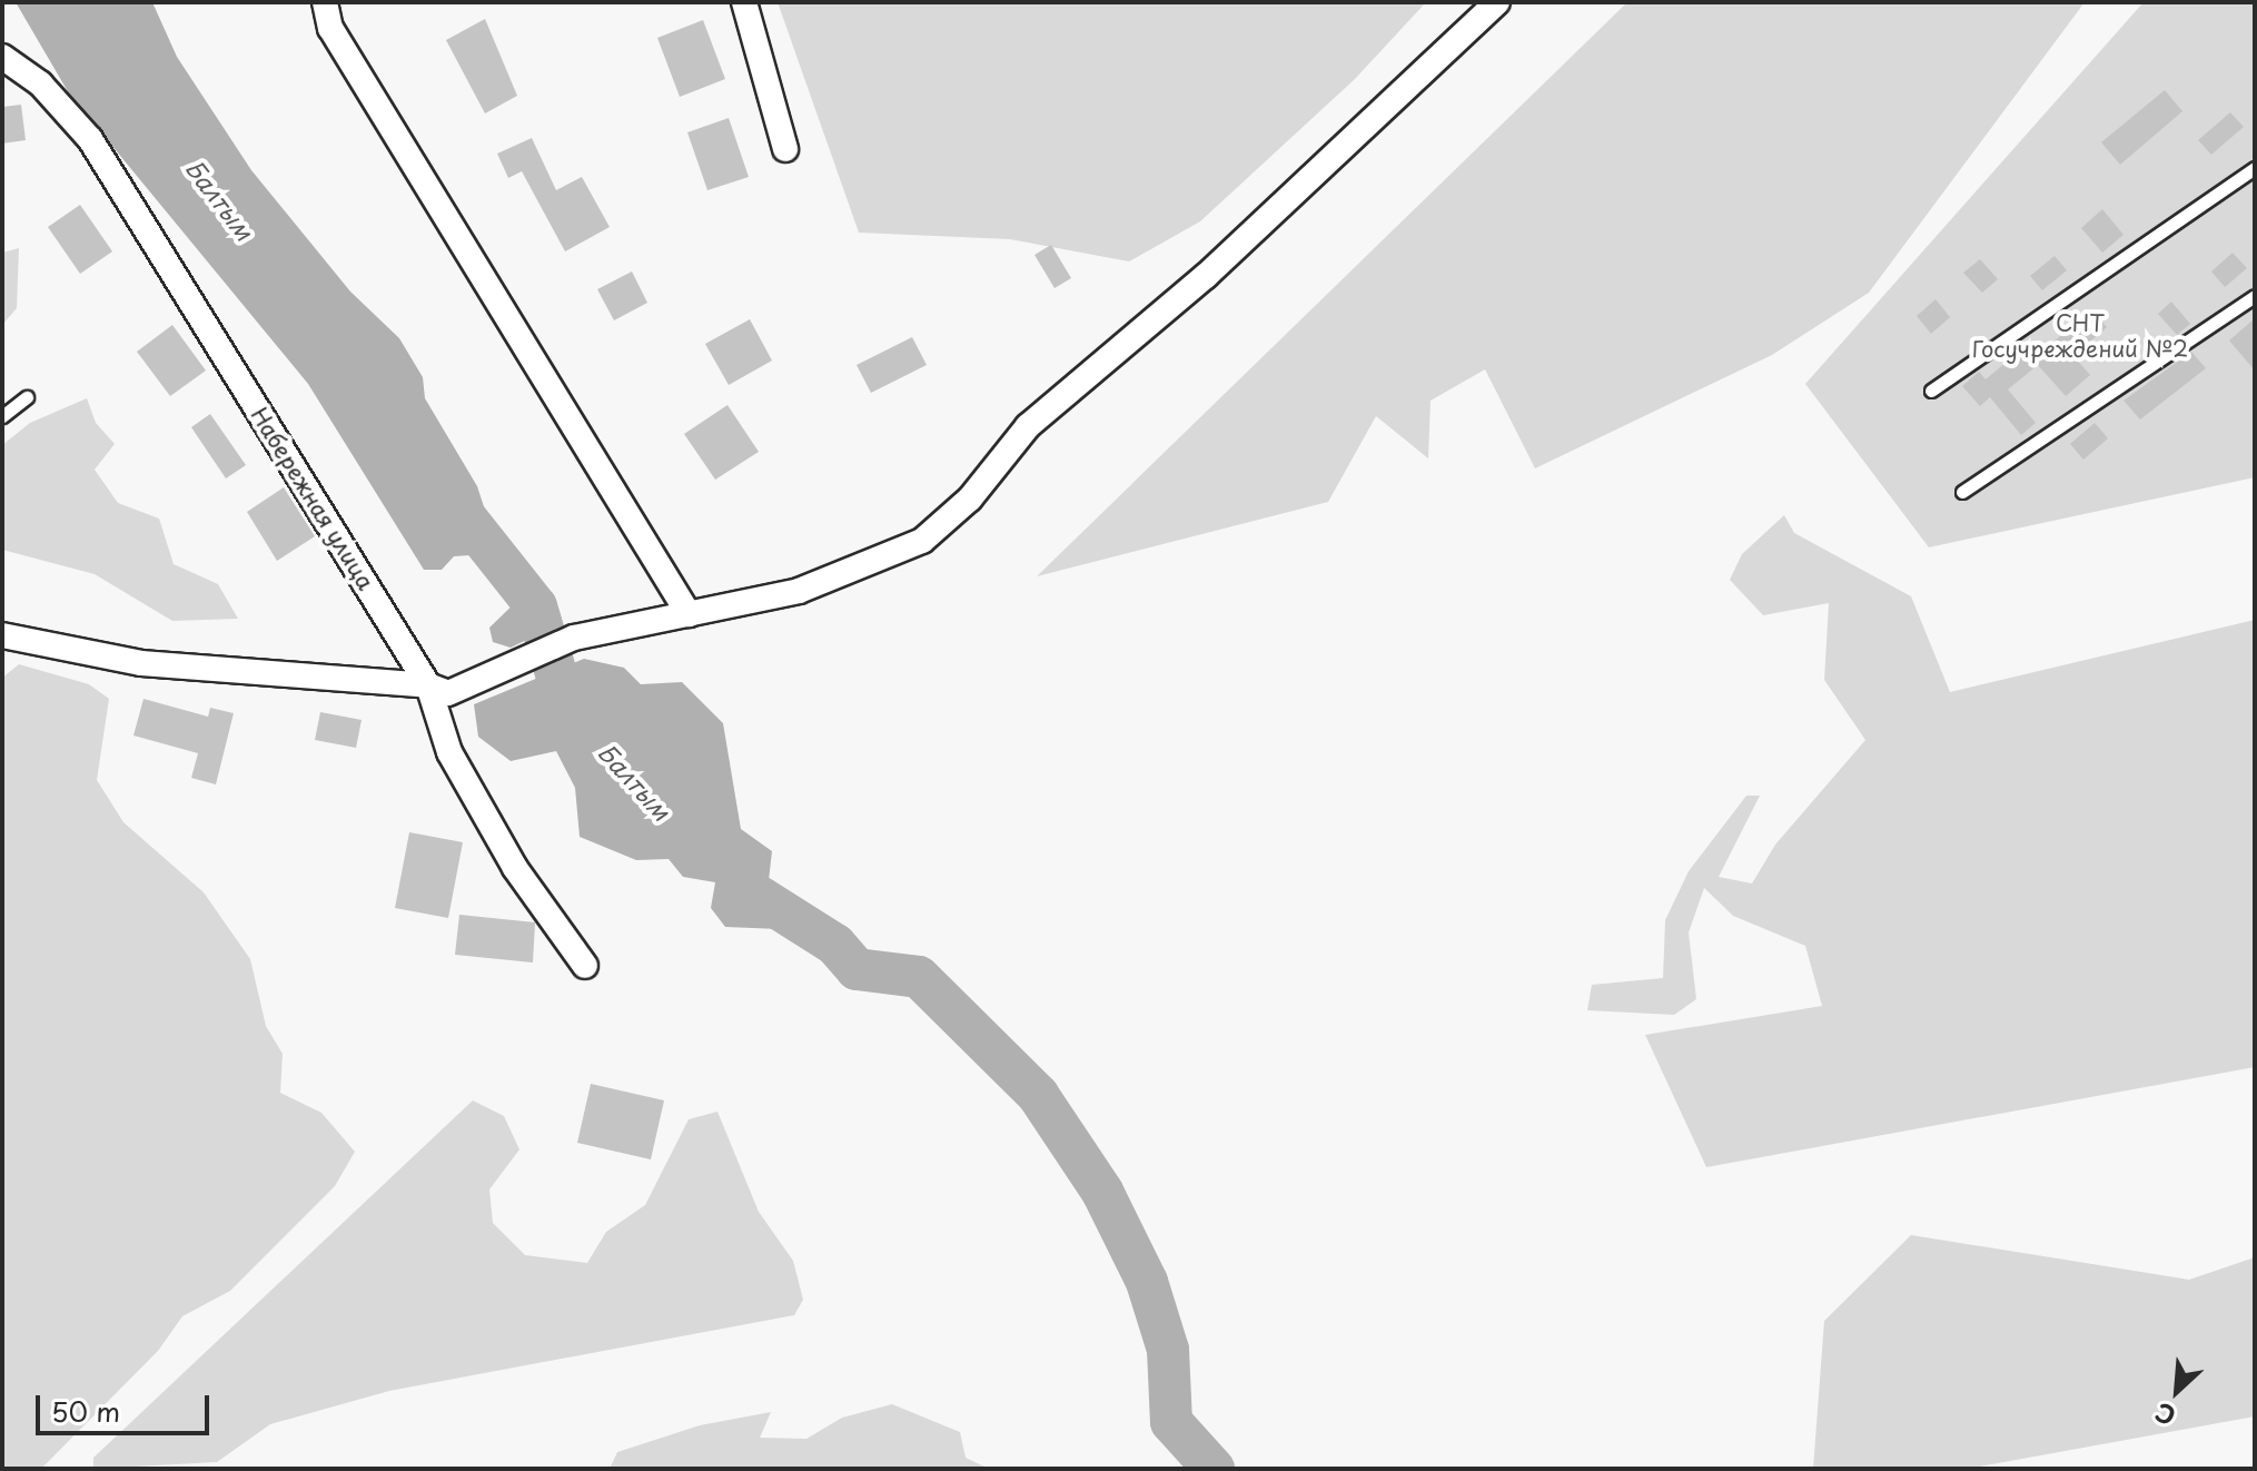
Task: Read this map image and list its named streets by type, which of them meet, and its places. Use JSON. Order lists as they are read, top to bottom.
{
  "streets": {
    "street": ["Набережная улица"]
  },
  "water": ["Балтым"],
  "parks": ["СНТ Госучреждений №2"],
  "scale_bar": "50 m",
  "north": "bottom left"
}
